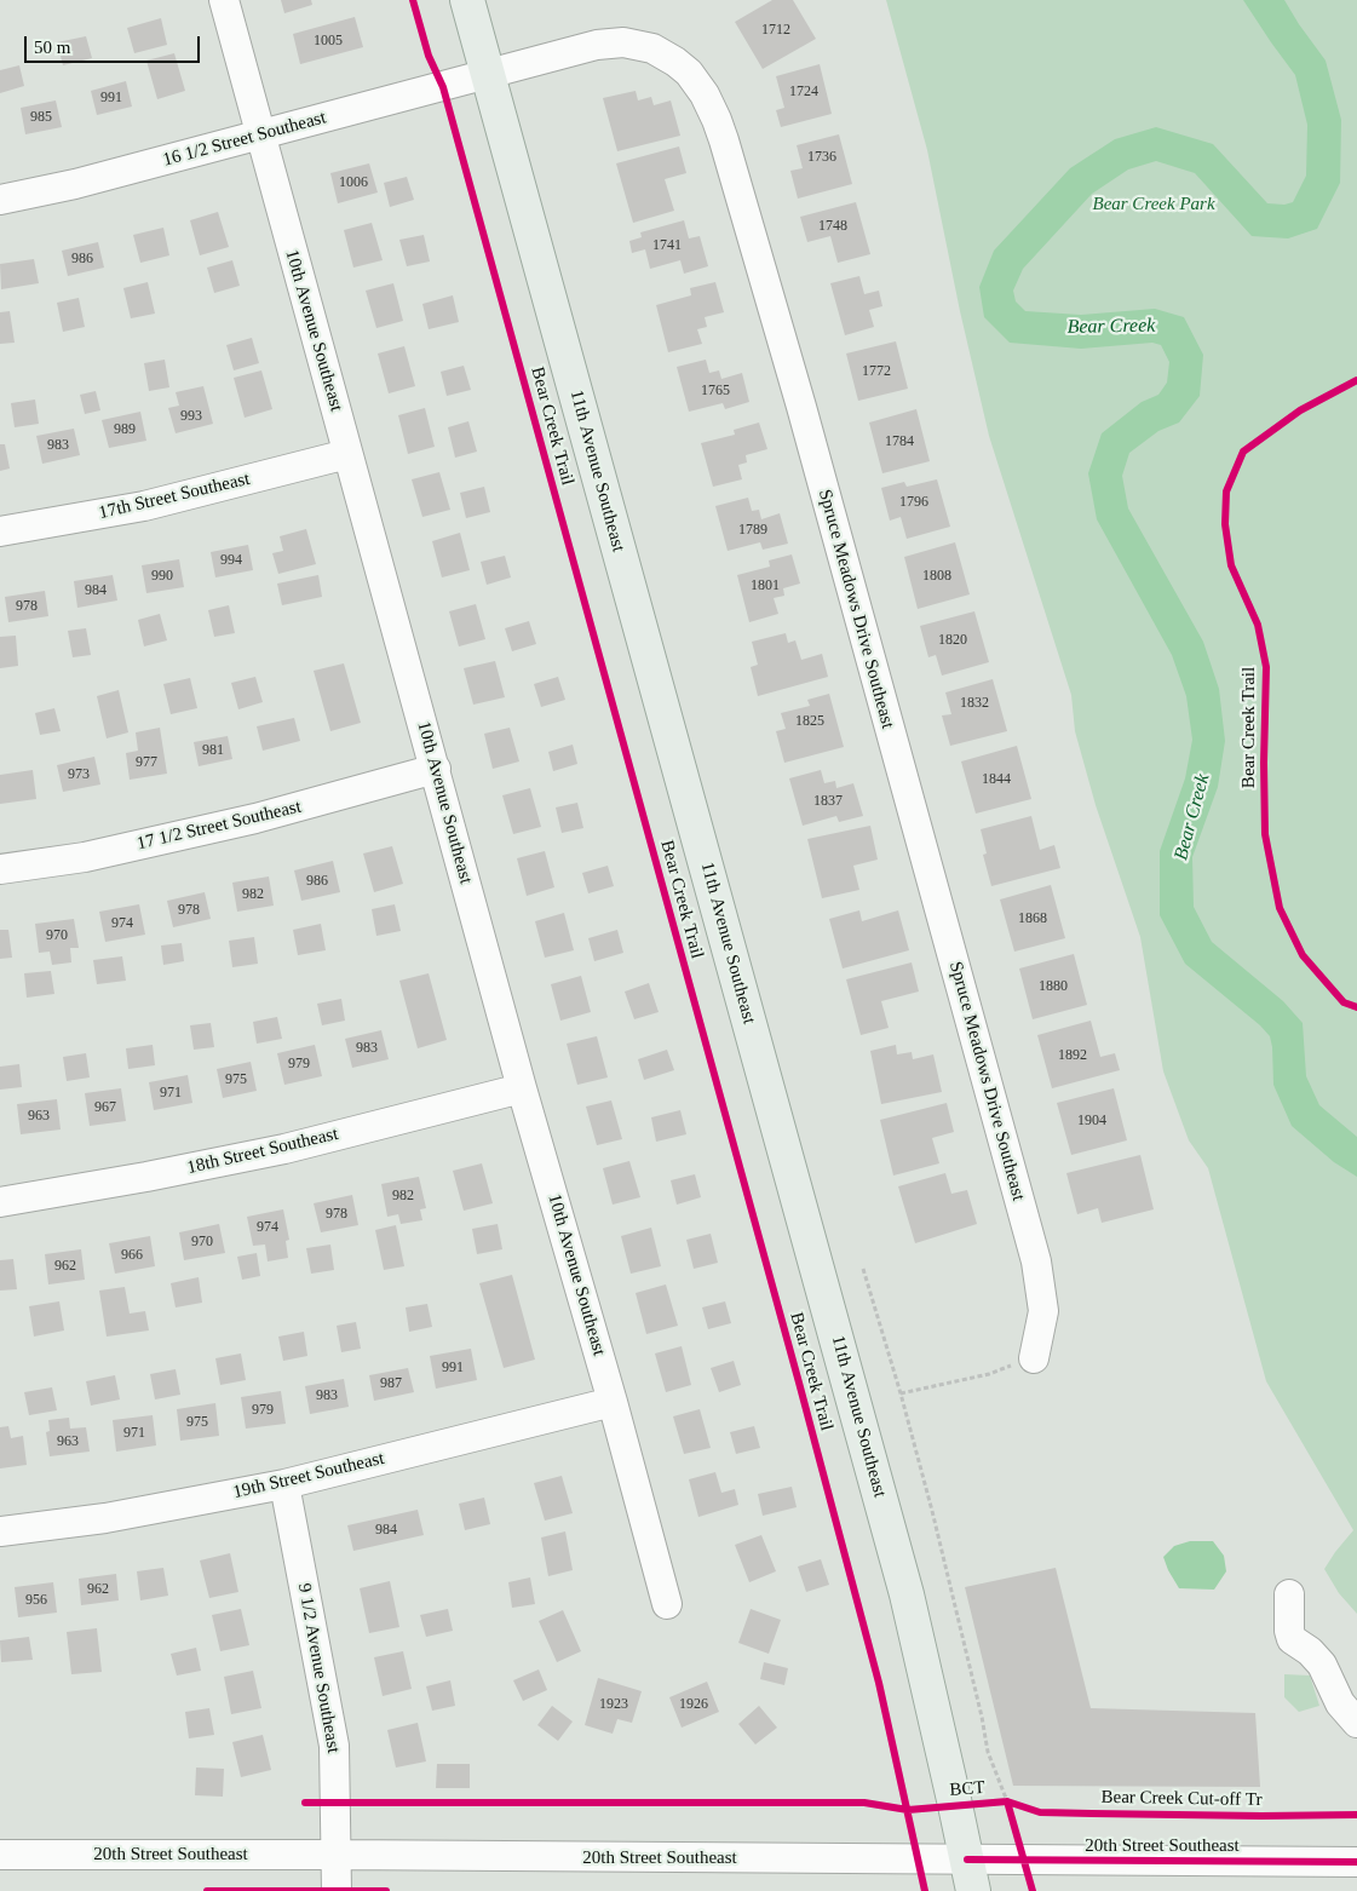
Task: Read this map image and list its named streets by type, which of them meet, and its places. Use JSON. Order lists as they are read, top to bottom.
{
  "streets": {
    "main road": ["11th Avenue Southeast"],
    "street": [
      "16 1/2 Street Southeast",
      "10th Avenue Southeast",
      "17th Street Southeast",
      "Spruce Meadows Drive Southeast",
      "17 1/2 Street Southeast",
      "18th Street Southeast",
      "19th Street Southeast",
      "9 1/2 Avenue Southeast",
      "20th Street Southeast"
    ],
    "cycle path": ["Bear Creek Trail", "BCT"]
  },
  "crossings": [
    ["16 1/2 Street Southeast", "10th Avenue Southeast"],
    ["16 1/2 Street Southeast", "Bear Creek Trail"],
    ["16 1/2 Street Southeast", "11th Avenue Southeast"],
    ["16 1/2 Street Southeast", "Spruce Meadows Drive Southeast"],
    ["10th Avenue Southeast", "17th Street Southeast"],
    ["10th Avenue Southeast", "17 1/2 Street Southeast"],
    ["10th Avenue Southeast", "18th Street Southeast"],
    ["10th Avenue Southeast", "19th Street Southeast"],
    ["Bear Creek Trail", "BCT"],
    ["11th Avenue Southeast", "Spruce Meadows Drive Southeast"],
    ["11th Avenue Southeast", "BCT"],
    ["11th Avenue Southeast", "20th Street Southeast"],
    ["19th Street Southeast", "9 1/2 Avenue Southeast"],
    ["9 1/2 Avenue Southeast", "20th Street Southeast"]
  ],
  "water": ["Bear Creek"],
  "parks": ["Bear Creek Park"],
  "house_numbers": [
    "1712",
    "1005",
    "1724",
    "991",
    "985",
    "1736",
    "1006",
    "1748",
    "1741",
    "986",
    "1772",
    "1765",
    "993",
    "989",
    "1784",
    "983",
    "1796",
    "1789",
    "994",
    "990",
    "1808",
    "1801",
    "984",
    "978",
    "1820",
    "1832",
    "1825",
    "981",
    "977",
    "973",
    "1844",
    "1837",
    "986",
    "982",
    "978",
    "1868",
    "974",
    "970",
    "1880",
    "983",
    "1892",
    "979",
    "975",
    "971",
    "967",
    "963",
    "1904",
    "982",
    "978",
    "974",
    "970",
    "966",
    "962",
    "991",
    "987",
    "983",
    "979",
    "975",
    "971",
    "963",
    "984",
    "962",
    "956",
    "1923",
    "1926"
  ],
  "scale_bar": "50 m"
}
